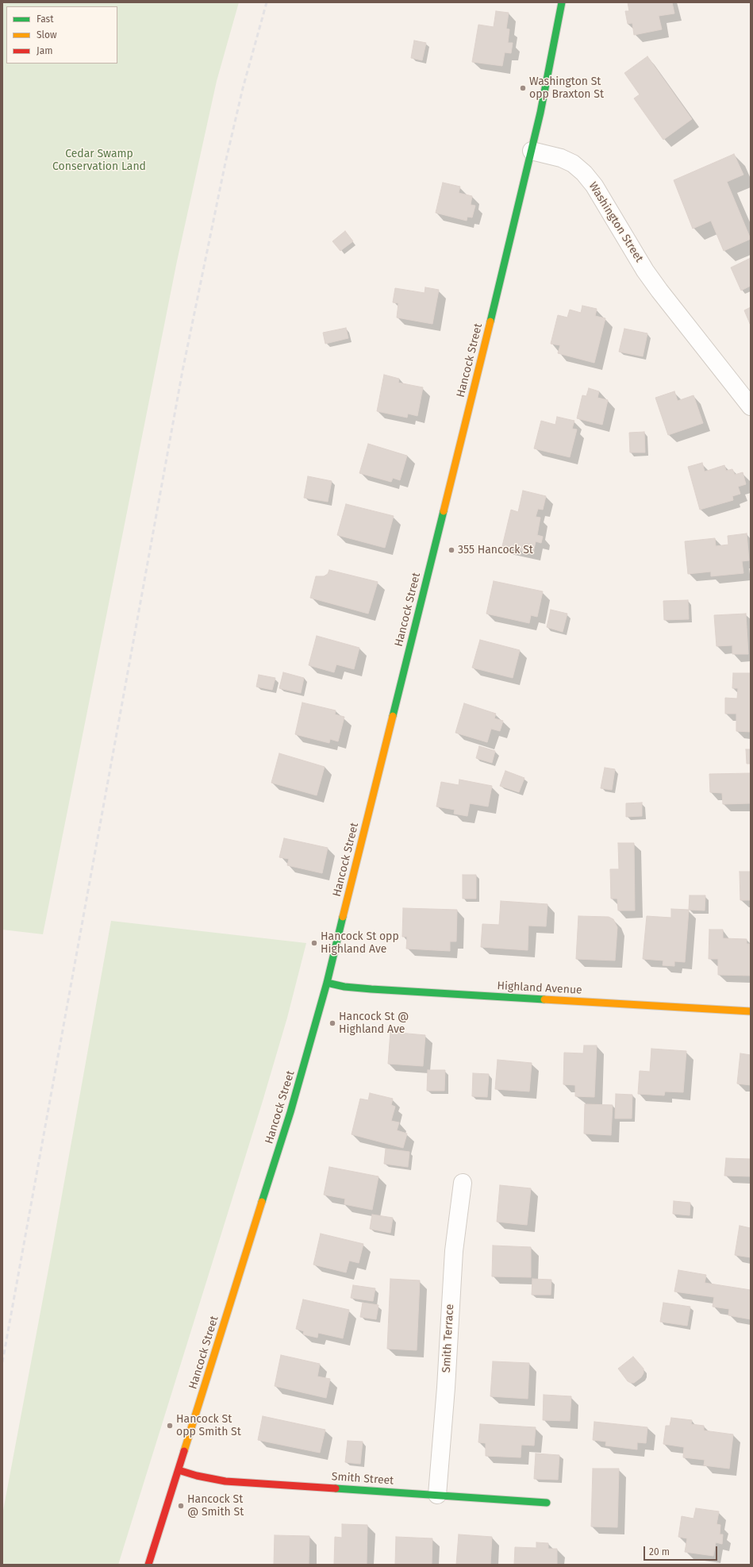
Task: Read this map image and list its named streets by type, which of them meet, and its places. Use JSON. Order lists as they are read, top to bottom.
{
  "streets": {
    "main road": ["Hancock Street", "Highland Avenue", "Smith Street"],
    "street": ["Washington Street", "Smith Terrace"]
  },
  "crossings": [
    ["Washington Street", "Hancock Street"],
    ["Hancock Street", "Highland Avenue"],
    ["Hancock Street", "Smith Street"],
    ["Smith Terrace", "Smith Street"]
  ],
  "parks": ["Cedar Swamp Conservation Land"],
  "places": [
    "Washington St opp Braxton St",
    "355 Hancock St",
    "Hancock St opp Highland Ave",
    "Hancock St @ Highland Ave",
    "Hancock St opp Smith St",
    "Hancock St @ Smith St"
  ],
  "legend": ["Fast", "Slow", "Jam"],
  "scale_bar": "20 m"
}
